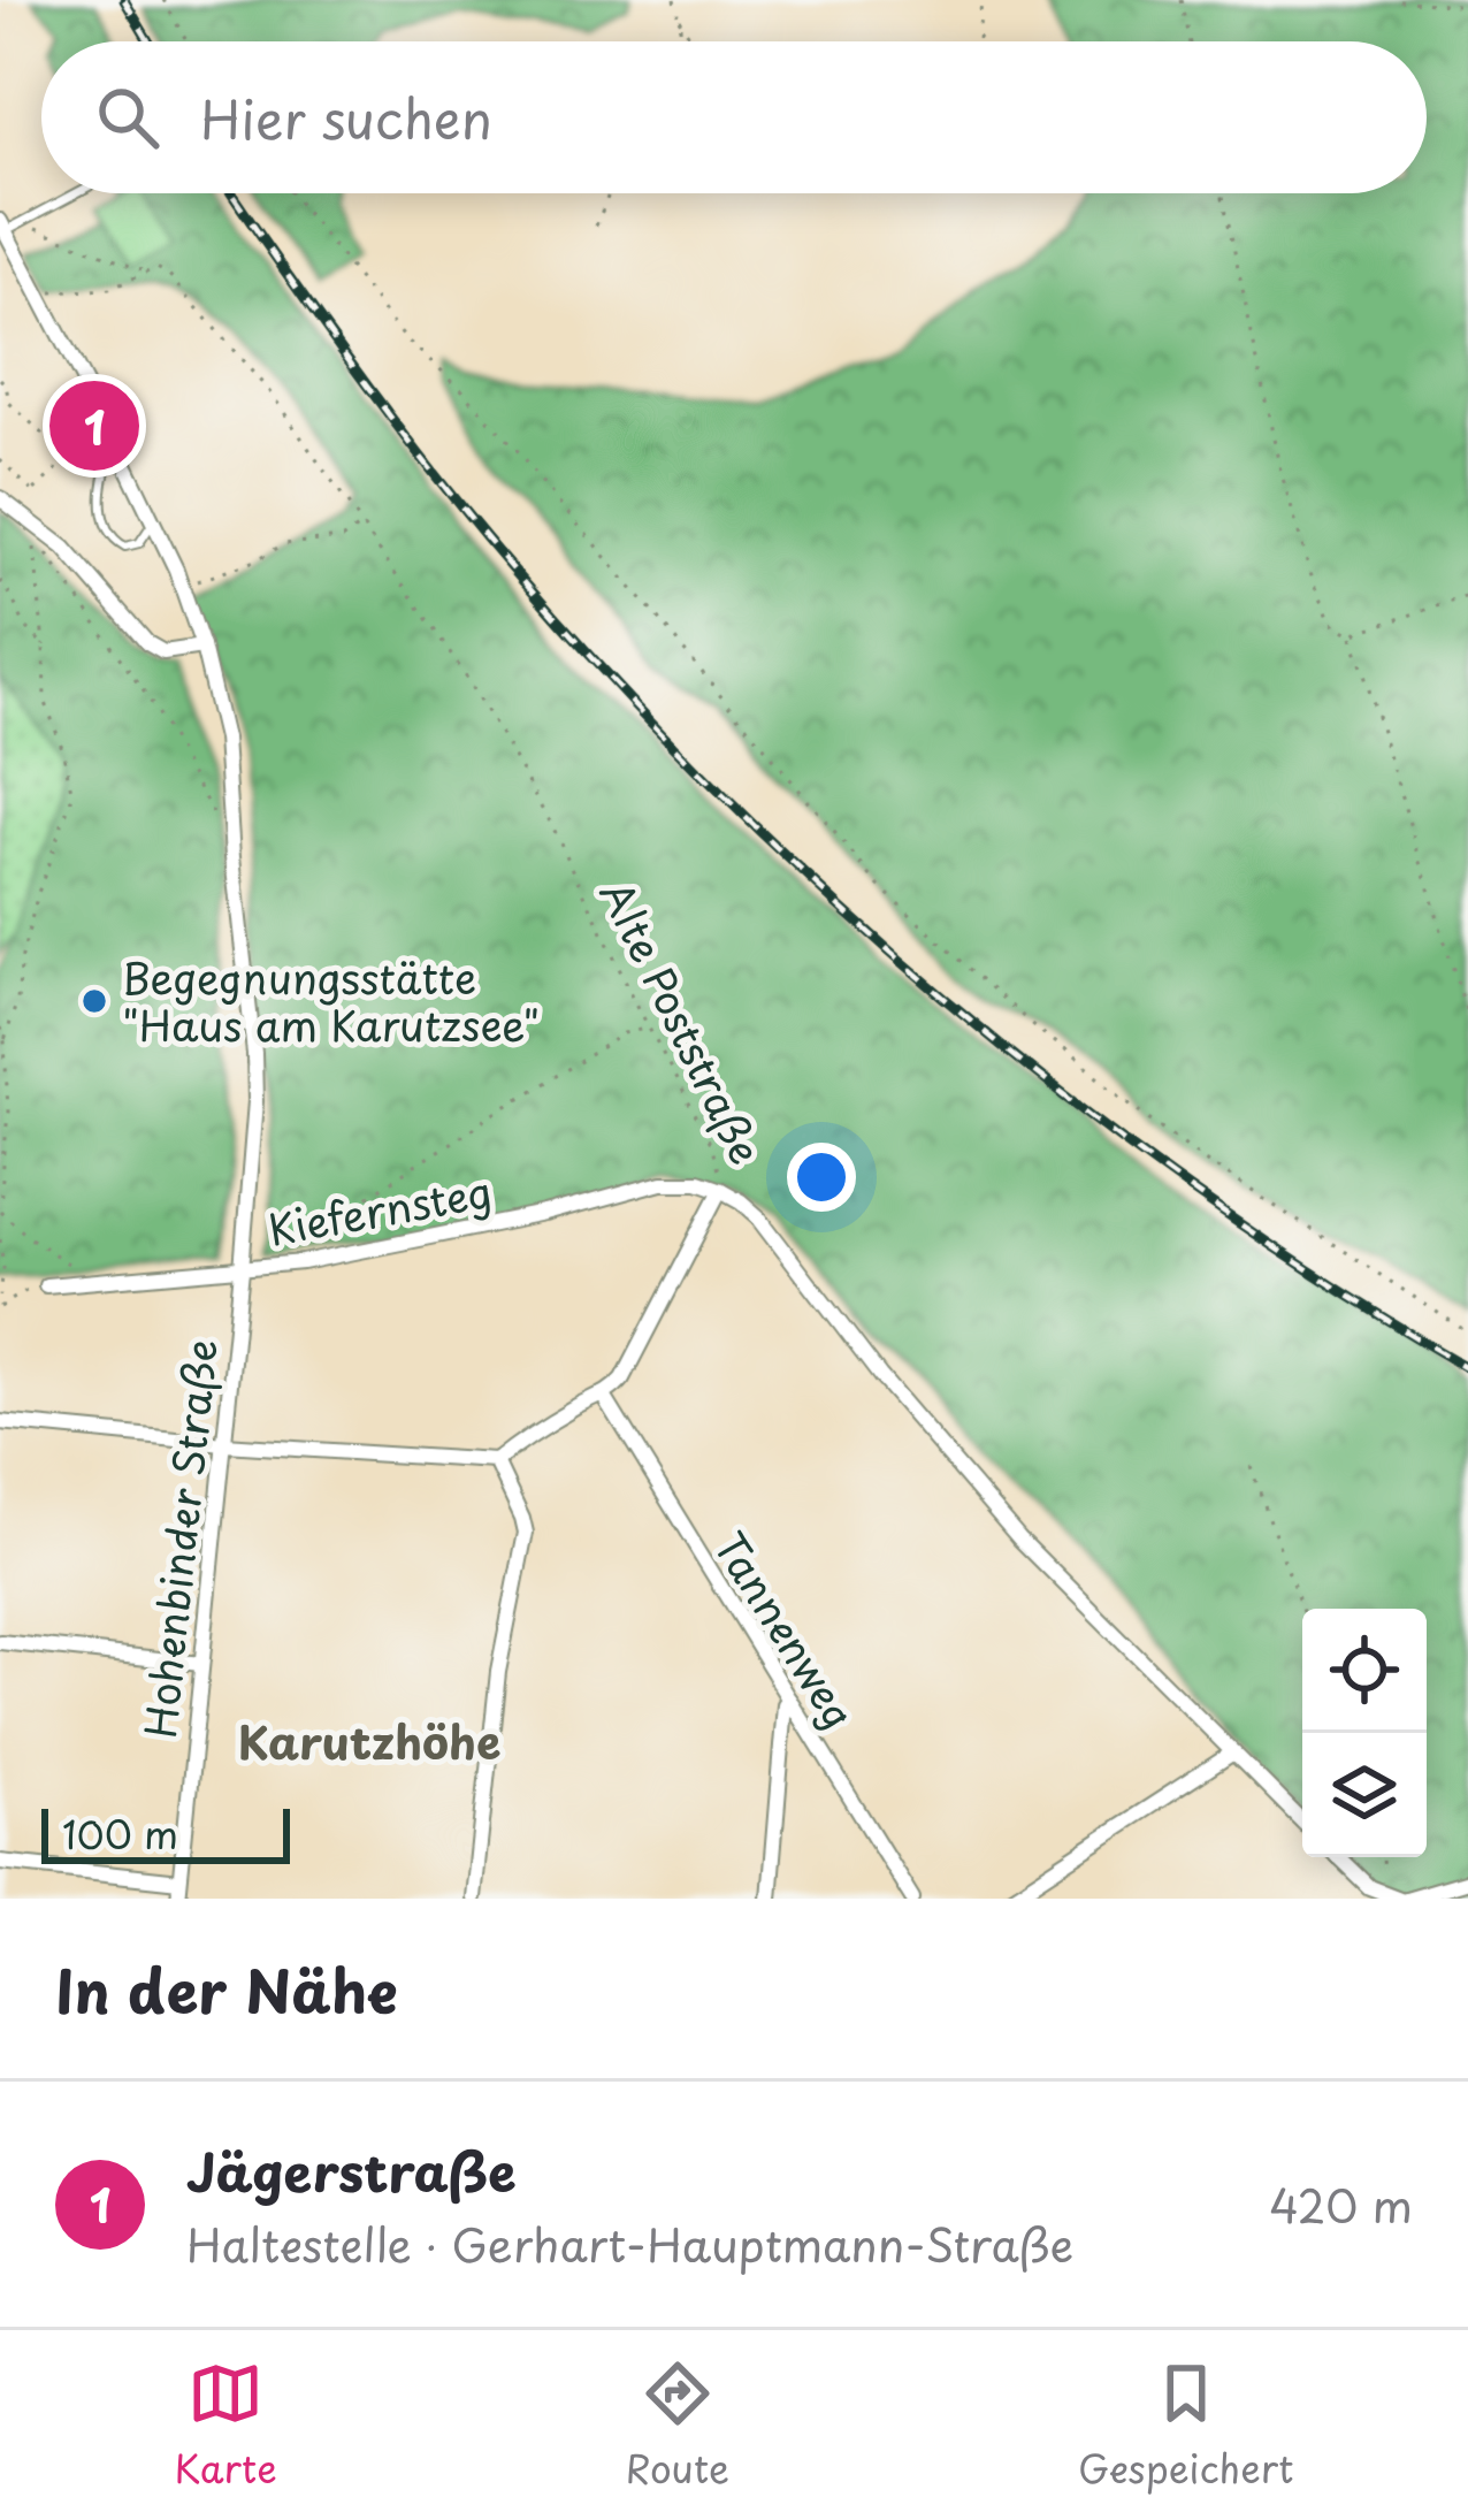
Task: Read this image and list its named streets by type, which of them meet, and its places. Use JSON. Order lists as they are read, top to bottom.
{
  "streets": {
    "street": [
      "Alte Poststraße",
      "Kiefernsteg",
      "Hohenbinder Straße",
      "Tannenweg"
    ]
  },
  "crossings": [
    ["Alte Poststraße", "Kiefernsteg"],
    ["Kiefernsteg", "Hohenbinder Straße"]
  ],
  "districts": ["Karutzhöhe"],
  "places": ["Begegnungsstätte \"Haus am Karutzsee\""],
  "scale_bar": "100 m",
  "page": {
    "search": "Hier suchen",
    "pins": "1",
    "scale": "100 m",
    "heading": "In der Nähe",
    "list": [
      {
        "mark": "1",
        "name": "Jägerstraße",
        "note": "Haltestelle · Gerhart-Hauptmann-Straße",
        "value": "420 m"
      }
    ],
    "nav": ["Karte", "Route", "Gespeichert"]
  }
}
